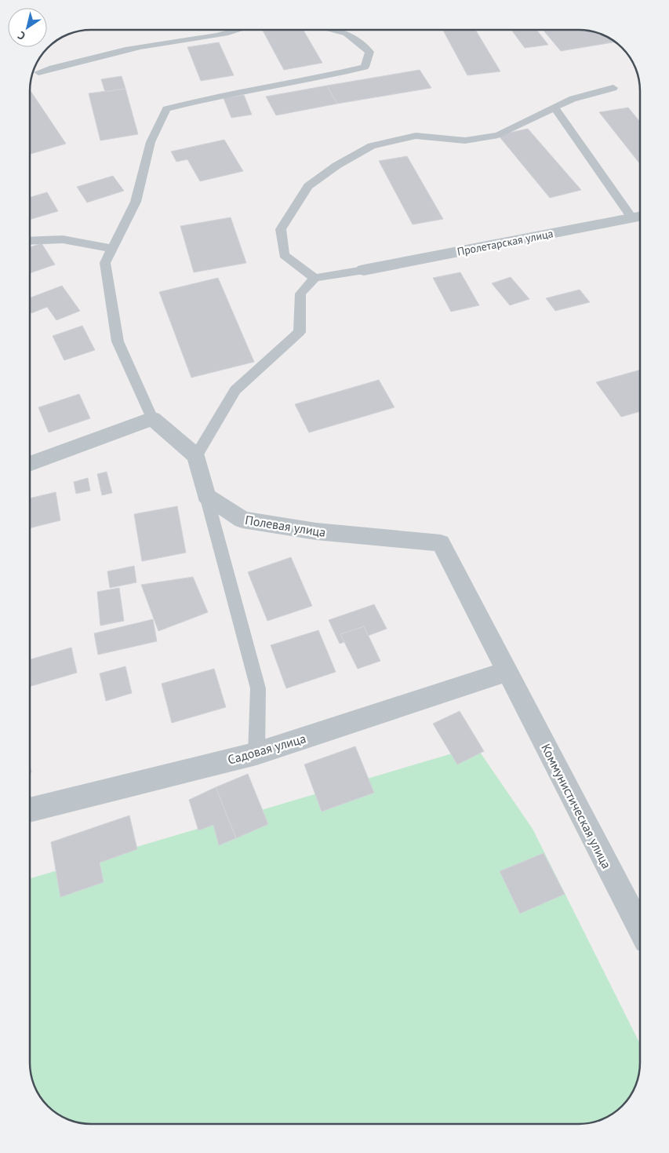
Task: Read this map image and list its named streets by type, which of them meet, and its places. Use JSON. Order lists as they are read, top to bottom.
{
  "streets": {
    "street": [
      "Пролетарская улица",
      "Полевая улица",
      "Садовая улица",
      "Коммунистическая улица"
    ]
  },
  "crossings": [
    ["Полевая улица", "Садовая улица"],
    ["Полевая улица", "Коммунистическая улица"],
    ["Садовая улица", "Коммунистическая улица"]
  ],
  "north": "bottom left"
}
